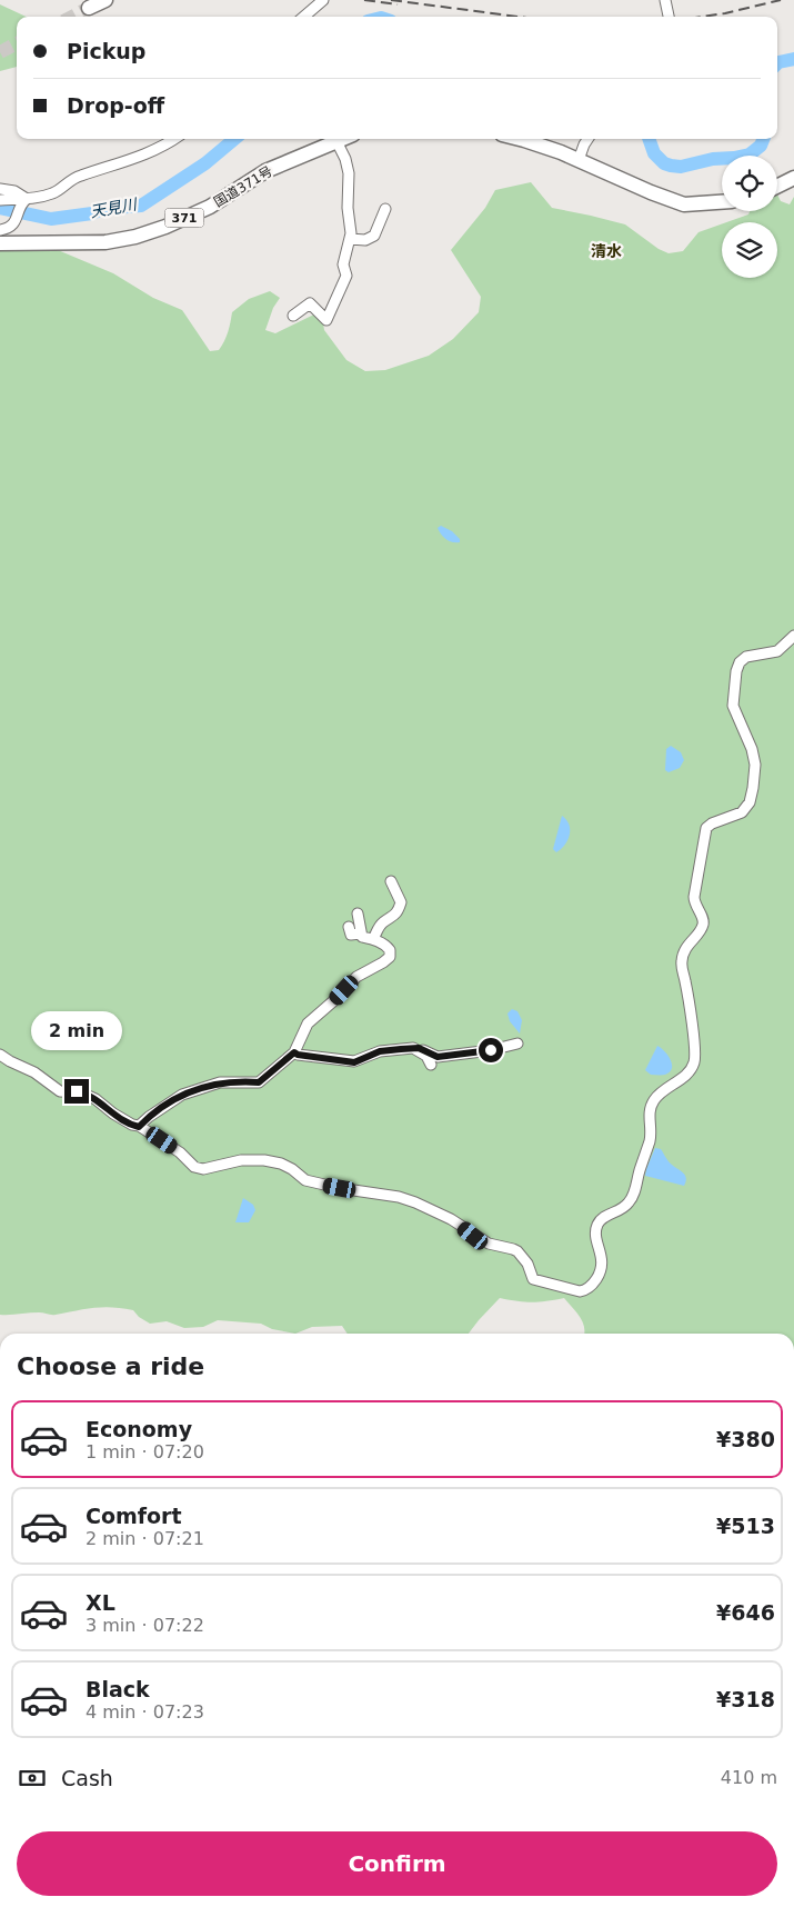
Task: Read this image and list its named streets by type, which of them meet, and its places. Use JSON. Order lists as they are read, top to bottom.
{
  "streets": {
    "highway": ["国道371号", "371"]
  },
  "districts": ["清水"],
  "water": ["天見川"],
  "page": {
    "banner": ["Pickup", "Drop-off"],
    "bubble": "2 min",
    "heading": "Choose a ride",
    "list": [
      {
        "name": "Economy",
        "note": "1 min · 07:20",
        "value": "¥380"
      },
      {
        "name": "Comfort",
        "note": "2 min · 07:21",
        "value": "¥513"
      },
      {
        "name": "XL",
        "note": "3 min · 07:22",
        "value": "¥646"
      },
      {
        "name": "Black",
        "note": "4 min · 07:23",
        "value": "¥318"
      }
    ],
    "pay": ["Cash", "410 m"],
    "buttons": "Confirm"
  }
}
